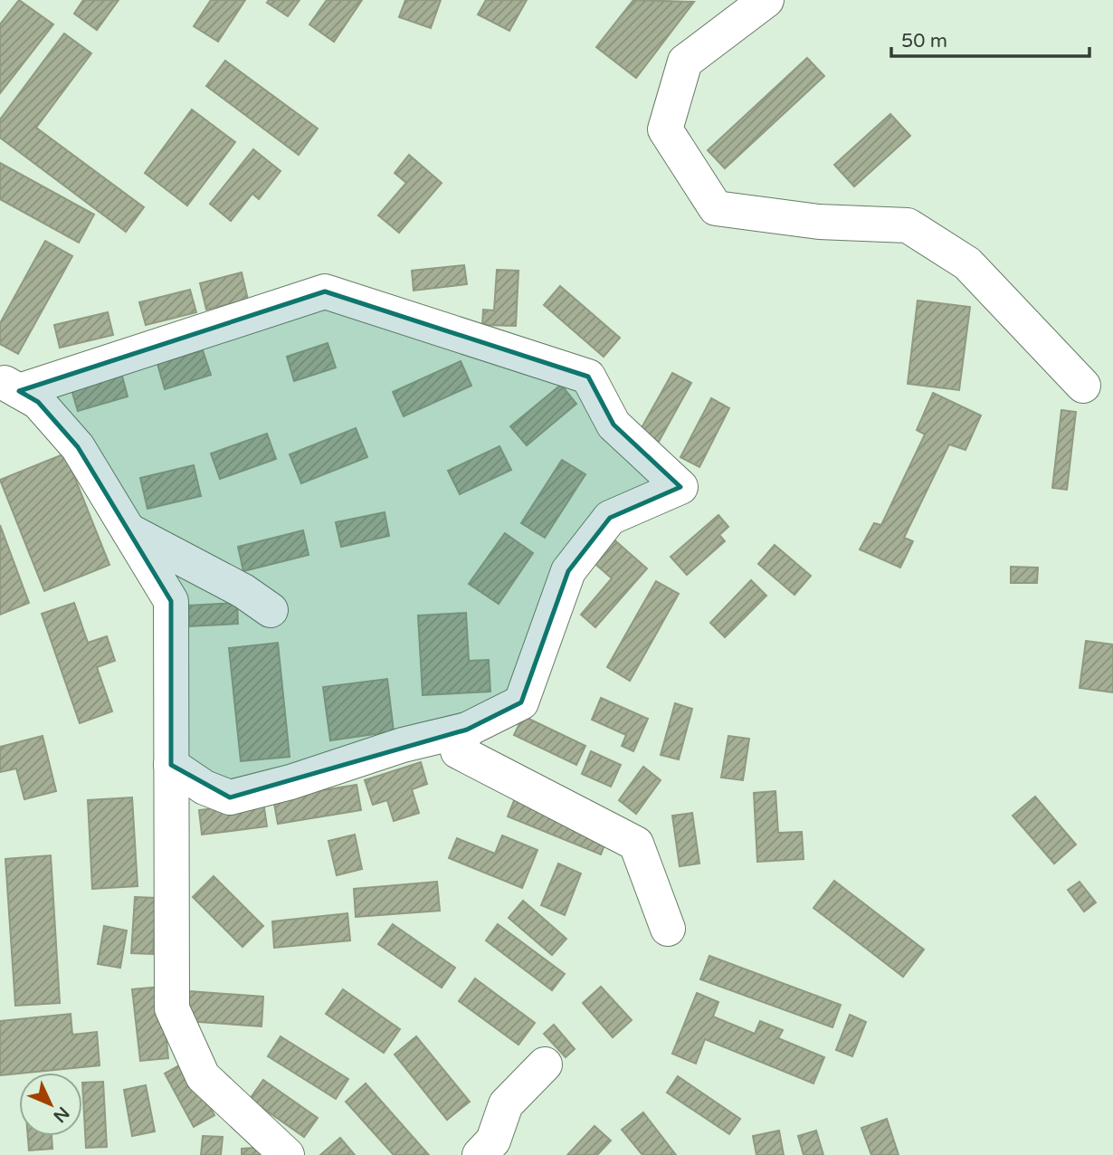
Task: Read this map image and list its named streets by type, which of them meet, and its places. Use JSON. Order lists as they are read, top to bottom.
{
  "scale_bar": "50 m",
  "north": "bottom right"
}
